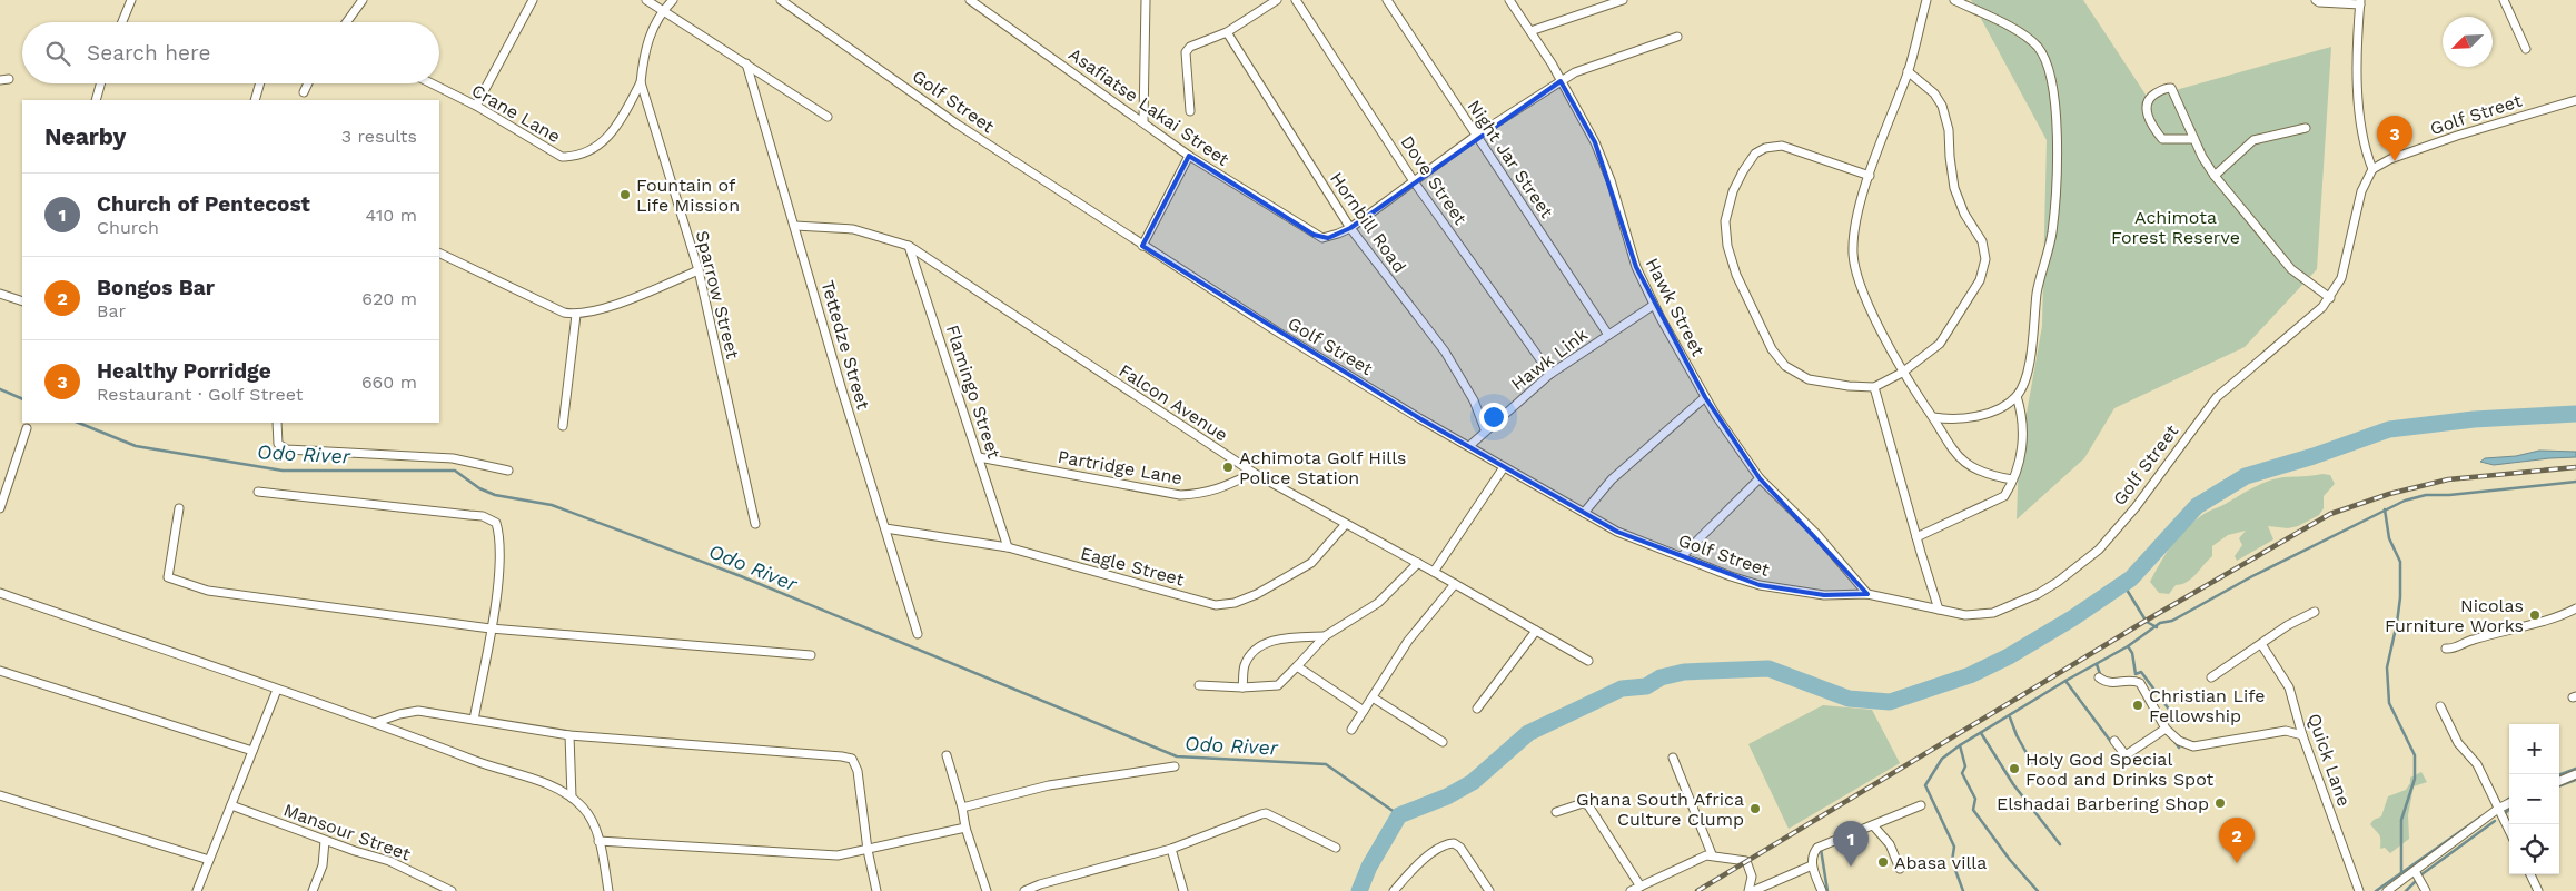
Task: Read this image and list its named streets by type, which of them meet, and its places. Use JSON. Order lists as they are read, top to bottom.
{
  "streets": {
    "street": [
      "Golf Street",
      "Asafiatse Lakai Street",
      "Crane Lane",
      "Night Jar Street",
      "Dove Street",
      "Hornbill Road",
      "Sparrow Street",
      "Hawk Street",
      "Tettedze Street",
      "Hawk Link",
      "Flamingo Street",
      "Falcon Avenue",
      "Partridge Lane",
      "Eagle Street",
      "Quick Lane",
      "Mansour Street"
    ]
  },
  "crossings": [
    ["Golf Street", "Hawk Street"],
    ["Golf Street", "Hawk Link"],
    ["Asafiatse Lakai Street", "Hornbill Road"],
    ["Crane Lane", "Sparrow Street"],
    ["Night Jar Street", "Hawk Link"],
    ["Dove Street", "Hawk Link"],
    ["Hornbill Road", "Hawk Link"],
    ["Hawk Street", "Hawk Link"],
    ["Tettedze Street", "Falcon Avenue"],
    ["Tettedze Street", "Eagle Street"],
    ["Flamingo Street", "Falcon Avenue"],
    ["Flamingo Street", "Partridge Lane"],
    ["Flamingo Street", "Eagle Street"],
    ["Falcon Avenue", "Partridge Lane"],
    ["Falcon Avenue", "Eagle Street"]
  ],
  "water": ["Odo River"],
  "parks": ["Achimota Forest Reserve"],
  "places": [
    "Fountain of Life Mission",
    "Achimota Golf Hills Police Station",
    "Nicolas Furniture Works",
    "Christian Life Fellowship",
    "Holy God Special Food and Drinks Spot",
    "Elshadai Barbering Shop",
    "Ghana South Africa Culture Clump",
    "Abasa villa"
  ],
  "north": "bottom left",
  "page": {
    "search": "Search here",
    "heading": ["Nearby", "3 results"],
    "pins": ["3", "2", "1"],
    "list": [
      {
        "mark": "1",
        "name": "Church of Pentecost",
        "note": "Church",
        "value": "410 m"
      },
      {
        "mark": "2",
        "name": "Bongos Bar",
        "note": "Bar",
        "value": "620 m"
      },
      {
        "mark": "3",
        "name": "Healthy Porridge",
        "note": "Restaurant · Golf Street",
        "value": "660 m"
      }
    ],
    "map_buttons": ["+", "−"]
  }
}
